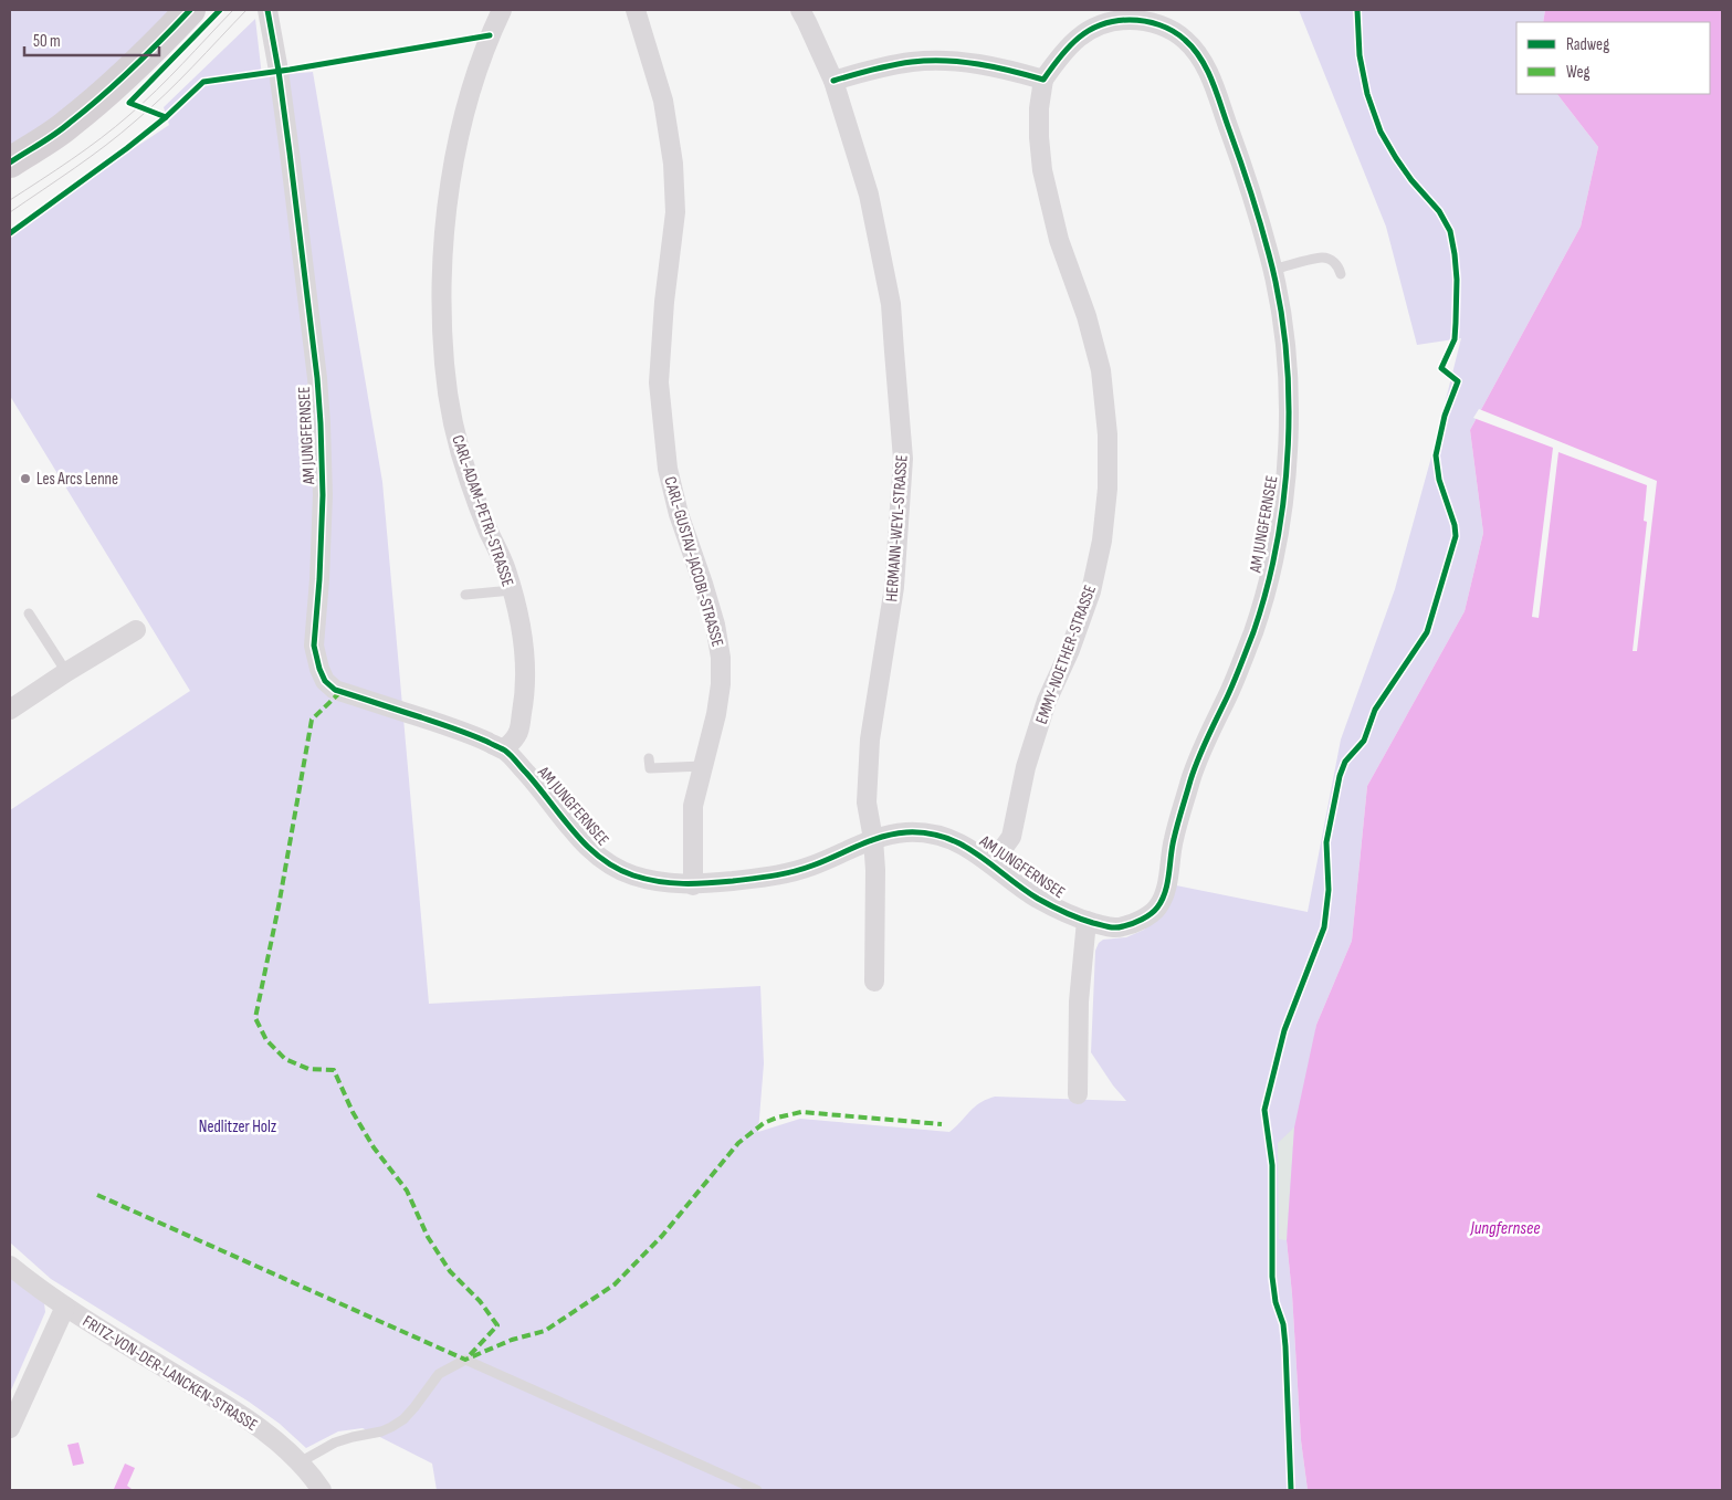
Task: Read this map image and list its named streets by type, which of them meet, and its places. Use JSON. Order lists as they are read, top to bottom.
{
  "streets": {
    "street": [
      "AM JUNGFERNSEE",
      "CARL-ADAM-PETRI-STRASSE",
      "HERMANN-WEYL-STRASSE",
      "CARL-GUSTAV-JACOBI-STRASSE",
      "EMMY-NOETHER-STRASSE",
      "FRITZ-VON-DER-LANCKEN-STRASSE"
    ]
  },
  "crossings": [
    ["AM JUNGFERNSEE", "CARL-ADAM-PETRI-STRASSE"],
    ["AM JUNGFERNSEE", "HERMANN-WEYL-STRASSE"],
    ["AM JUNGFERNSEE", "CARL-GUSTAV-JACOBI-STRASSE"],
    ["AM JUNGFERNSEE", "EMMY-NOETHER-STRASSE"]
  ],
  "water": ["Jungfernsee"],
  "parks": ["Nedlitzer Holz"],
  "places": ["Les Arcs Lenne"],
  "legend": ["Radweg", "Weg"],
  "scale_bar": "50 m"
}
